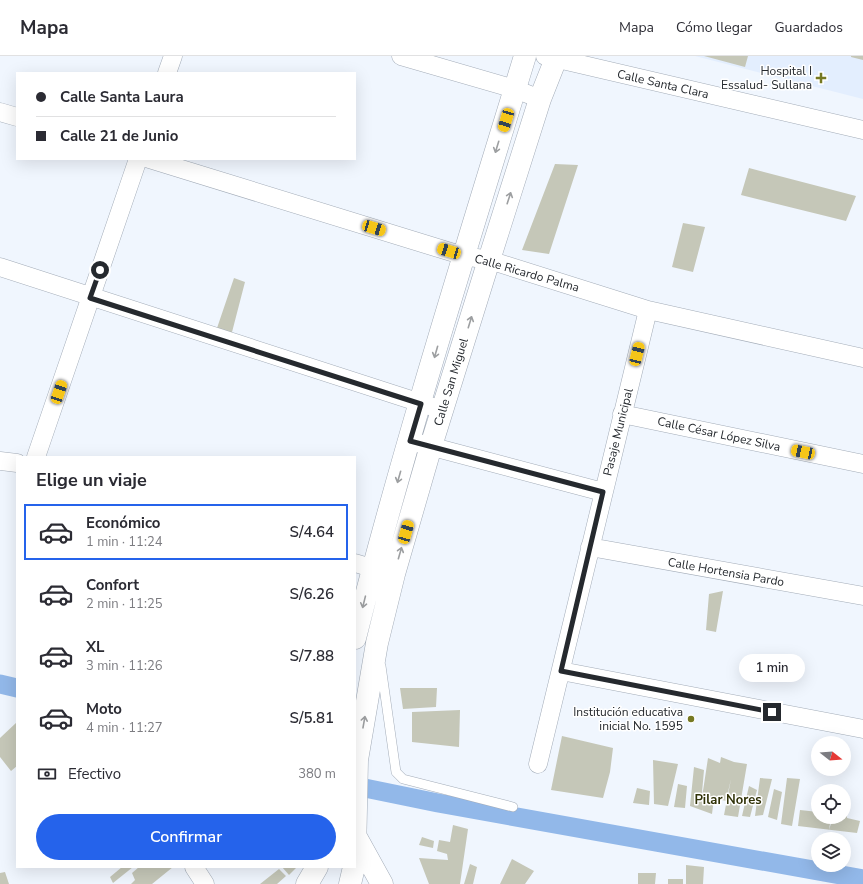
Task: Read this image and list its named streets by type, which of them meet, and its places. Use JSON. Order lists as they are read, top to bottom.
{
  "streets": {
    "street": [
      "Calle Santa Clara",
      "Calle Ricardo Palma",
      "Calle San Miguel",
      "Pasaje Municipal",
      "Calle César López Silva",
      "Calle Hortensia Pardo"
    ]
  },
  "crossings": [
    ["Calle Santa Clara", "Calle San Miguel"],
    ["Calle Ricardo Palma", "Calle San Miguel"],
    ["Calle Ricardo Palma", "Pasaje Municipal"],
    ["Pasaje Municipal", "Calle César López Silva"],
    ["Pasaje Municipal", "Calle Hortensia Pardo"]
  ],
  "districts": ["Pilar Nores"],
  "places": {
    "health": ["Hospital I Essalud- Sullana"],
    "other": ["Institución educativa inicial No. 1595"]
  },
  "north": "right",
  "page": {
    "header": "Mapa",
    "nav": ["Mapa", "Cómo llegar", "Guardados"],
    "banner": ["Calle Santa Laura", "Calle 21 de Junio"],
    "heading": "Elige un viaje",
    "list": [
      {
        "name": "Económico",
        "note": "1 min · 11:24",
        "value": "S/4.64"
      },
      {
        "name": "Confort",
        "note": "2 min · 11:25",
        "value": "S/6.26"
      },
      {
        "name": "XL",
        "note": "3 min · 11:26",
        "value": "S/7.88"
      },
      {
        "name": "Moto",
        "note": "4 min · 11:27",
        "value": "S/5.81"
      }
    ],
    "bubble": "1 min",
    "pay": ["Efectivo", "380 m"],
    "buttons": "Confirmar"
  }
}
